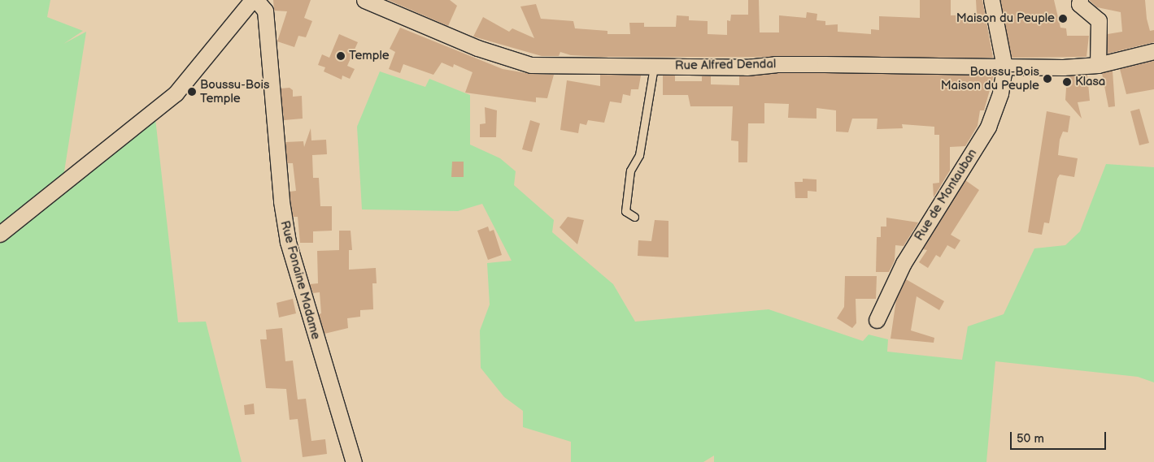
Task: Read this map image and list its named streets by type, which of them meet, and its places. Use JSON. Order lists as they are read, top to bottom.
{
  "streets": {
    "street": ["Rue Alfred Dendal", "Rue de Montauban", "Rue Fonaine Madame"]
  },
  "crossings": [
    ["Rue Alfred Dendal", "Rue de Montauban"]
  ],
  "places": [
    "Maison du Peuple",
    "Temple",
    "Boussu-Bois Maison du Peuple",
    "Klasa",
    "Boussu-Bois Temple"
  ],
  "scale_bar": "50 m"
}
